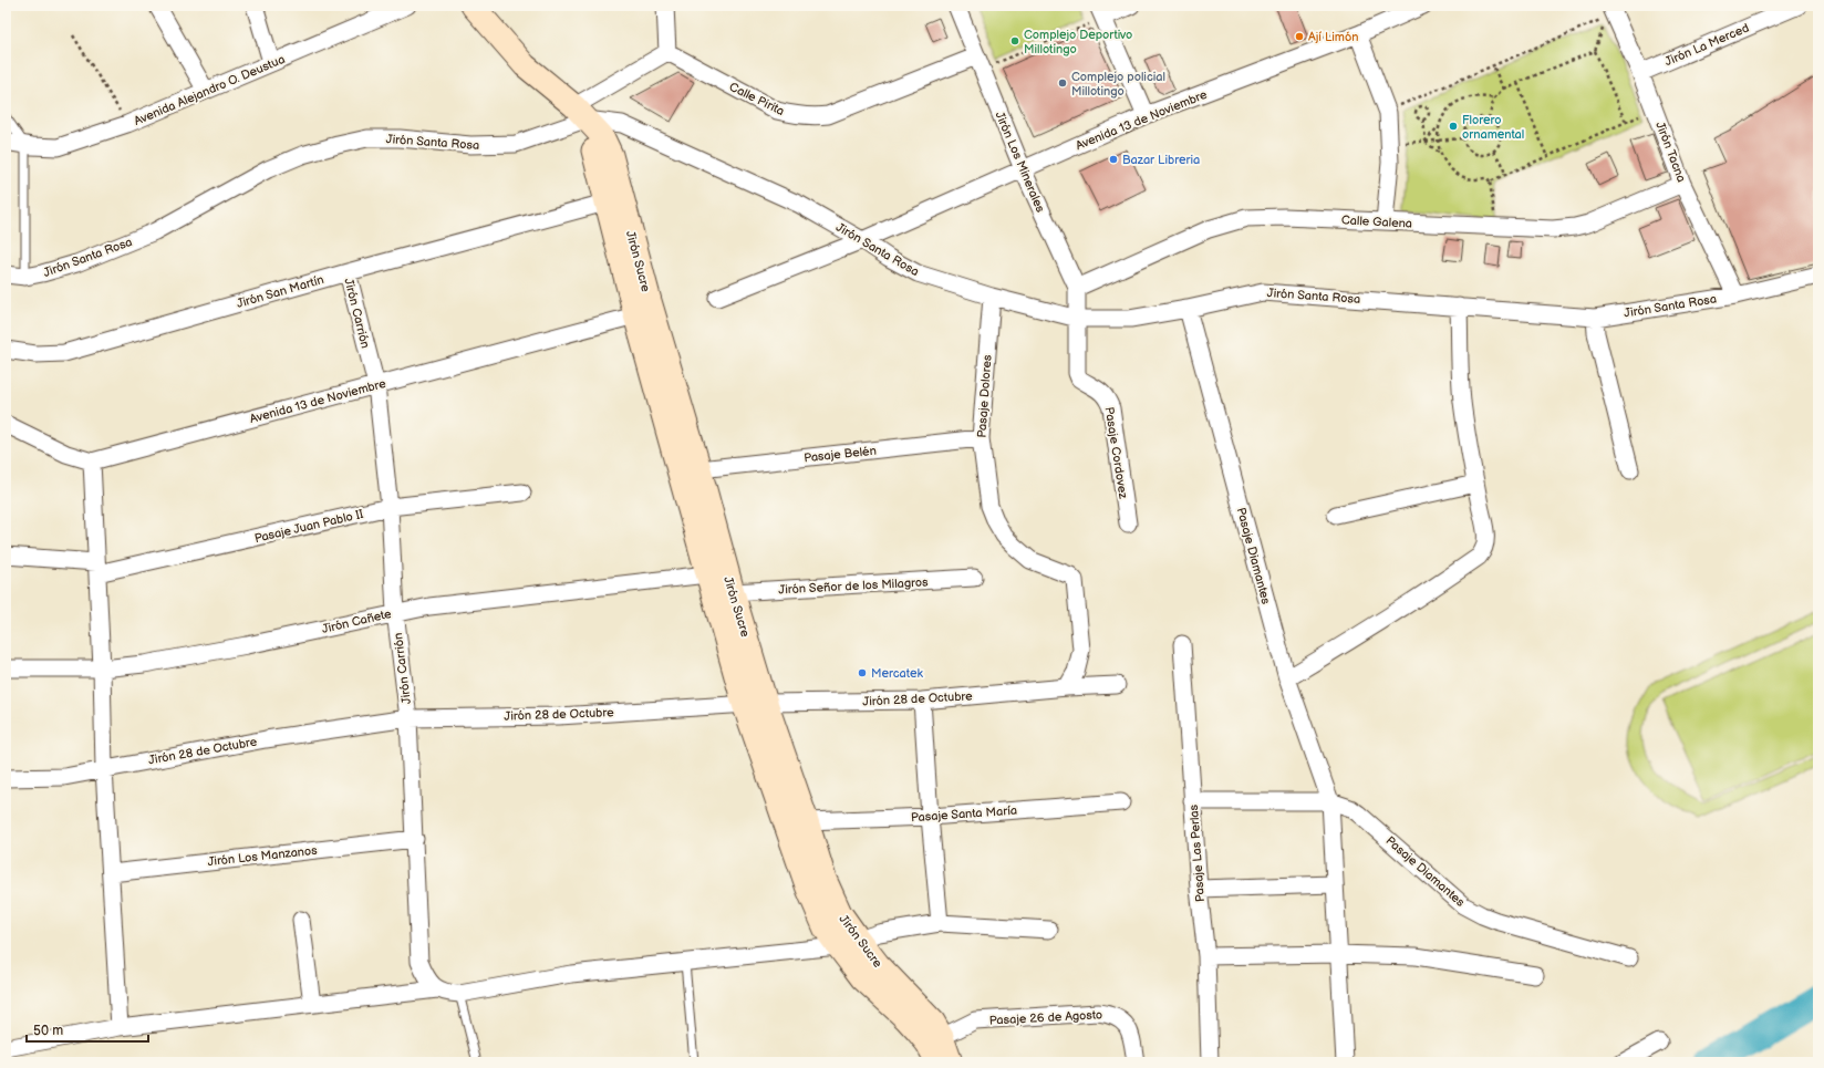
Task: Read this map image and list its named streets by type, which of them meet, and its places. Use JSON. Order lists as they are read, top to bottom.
{
  "streets": {
    "street": [
      "Jirón La Merced",
      "Avenida Alejandro O. Deustua",
      "Calle Pirita",
      "Avenida 13 de Noviembre",
      "Jirón Santa Rosa",
      "Jirón Tacna",
      "Jirón Los Minerales",
      "Calle Galena",
      "Jirón Sucre",
      "Jirón San Martín",
      "Jirón Carrión",
      "Pasaje Dolores",
      "Pasaje Cordovez",
      "Pasaje Belén",
      "Pasaje Juan Pablo II",
      "Pasaje Diamantes",
      "Jirón Señor de los Milagros",
      "Jirón Cañete",
      "Jirón 28 de Octubre",
      "Pasaje Santa María",
      "Pasaje Las Perlas",
      "Jirón Los Manzanos",
      "Pasaje 26 de Agosto"
    ]
  },
  "crossings": [
    ["Jirón La Merced", "Jirón Tacna"],
    ["Calle Pirita", "Jirón Los Minerales"],
    ["Avenida 13 de Noviembre", "Jirón Santa Rosa"],
    ["Avenida 13 de Noviembre", "Jirón Los Minerales"],
    ["Avenida 13 de Noviembre", "Jirón Sucre"],
    ["Avenida 13 de Noviembre", "Jirón Carrión"],
    ["Jirón Santa Rosa", "Jirón Tacna"],
    ["Jirón Santa Rosa", "Jirón Los Minerales"],
    ["Jirón Santa Rosa", "Jirón Sucre"],
    ["Jirón Santa Rosa", "Pasaje Dolores"],
    ["Jirón Santa Rosa", "Pasaje Cordovez"],
    ["Jirón Santa Rosa", "Pasaje Diamantes"],
    ["Jirón Tacna", "Calle Galena"],
    ["Jirón Los Minerales", "Calle Galena"],
    ["Jirón Los Minerales", "Pasaje Cordovez"],
    ["Jirón Sucre", "Jirón San Martín"],
    ["Jirón Sucre", "Pasaje Belén"],
    ["Jirón Sucre", "Jirón Señor de los Milagros"],
    ["Jirón Sucre", "Jirón Cañete"],
    ["Jirón Sucre", "Jirón 28 de Octubre"],
    ["Jirón Sucre", "Pasaje Santa María"],
    ["Jirón Sucre", "Pasaje 26 de Agosto"],
    ["Jirón San Martín", "Jirón Carrión"],
    ["Jirón Carrión", "Pasaje Juan Pablo II"],
    ["Jirón Carrión", "Jirón Cañete"],
    ["Jirón Carrión", "Jirón 28 de Octubre"],
    ["Jirón Carrión", "Jirón Los Manzanos"],
    ["Pasaje Dolores", "Pasaje Belén"],
    ["Pasaje Dolores", "Jirón 28 de Octubre"]
  ],
  "places": [
    "Ají Limón",
    "Complejo Deportivo Millotingo",
    "Complejo policial Millotingo",
    "Florero ornamental",
    "Bazar Libreria",
    "Mercatek"
  ],
  "scale_bar": "50 m"
}
